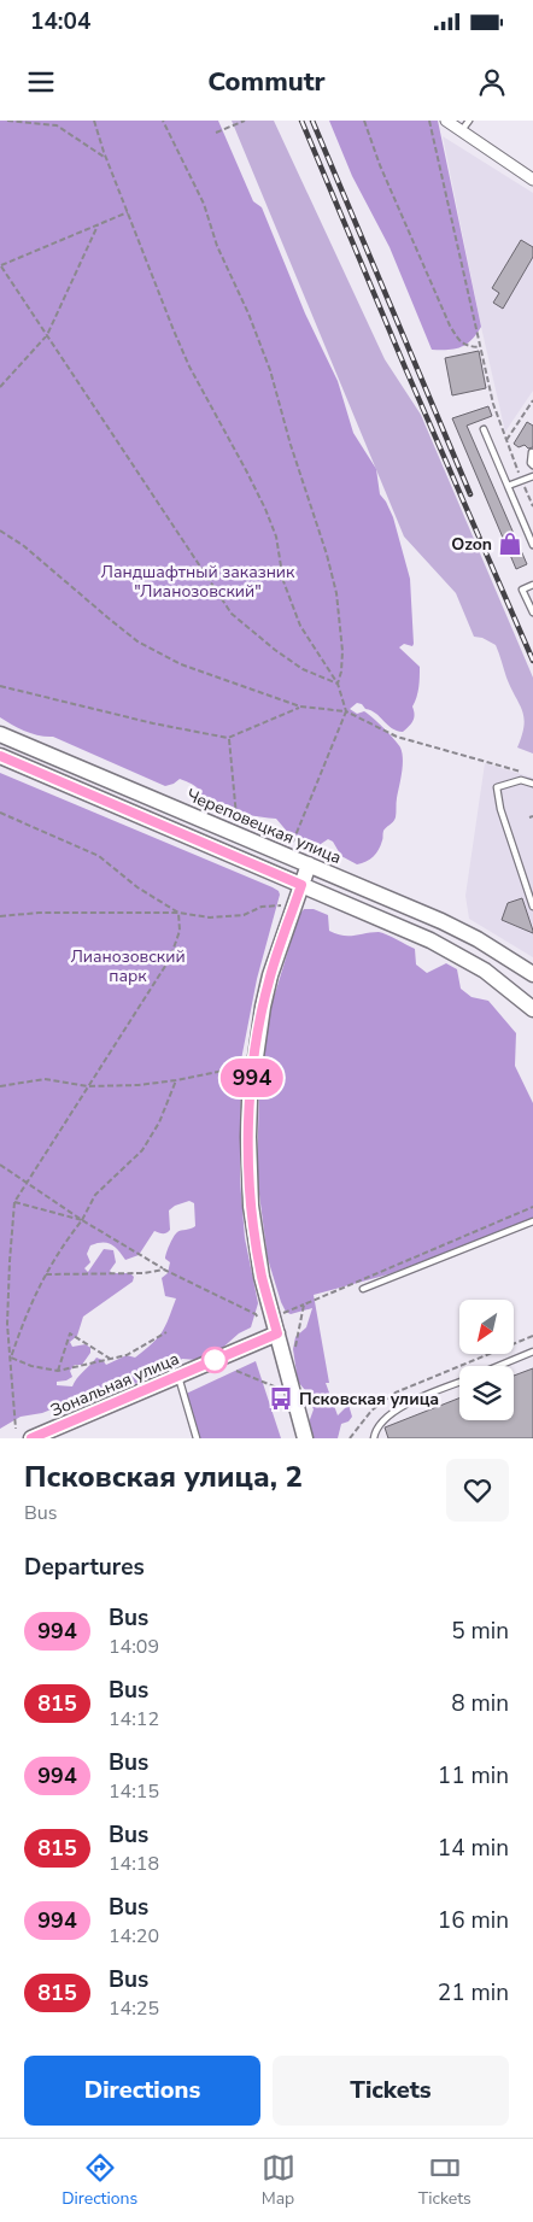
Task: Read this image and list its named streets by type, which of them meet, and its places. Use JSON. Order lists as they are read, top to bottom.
{
  "streets": {
    "main road": ["Череповецкая улица", "Зональная улица"]
  },
  "parks": ["Ландшафтный заказник \"Лианозовский\"", "Лианозовский парк"],
  "places": {
    "shop": ["Ozon"],
    "bus stop": ["Псковская улица"]
  },
  "lines": ["bus line 994"],
  "north": "bottom left",
  "page": {
    "status": "14:04",
    "header": "Commutr",
    "on_map": "994",
    "heading": [
      ["Псковская улица, 2", "Bus"],
      "Departures"
    ],
    "list": [
      {
        "mark": "994",
        "name": "Bus",
        "note": "14:09",
        "value": "5 min"
      },
      {
        "mark": "815",
        "name": "Bus",
        "note": "14:12",
        "value": "8 min"
      },
      {
        "mark": "994",
        "name": "Bus",
        "note": "14:15",
        "value": "11 min"
      },
      {
        "mark": "815",
        "name": "Bus",
        "note": "14:18",
        "value": "14 min"
      },
      {
        "mark": "994",
        "name": "Bus",
        "note": "14:20",
        "value": "16 min"
      },
      {
        "mark": "815",
        "name": "Bus",
        "note": "14:25",
        "value": "21 min"
      }
    ],
    "buttons": ["Directions", "Tickets"],
    "tabs": ["Directions", "Map", "Tickets"]
  }
}
